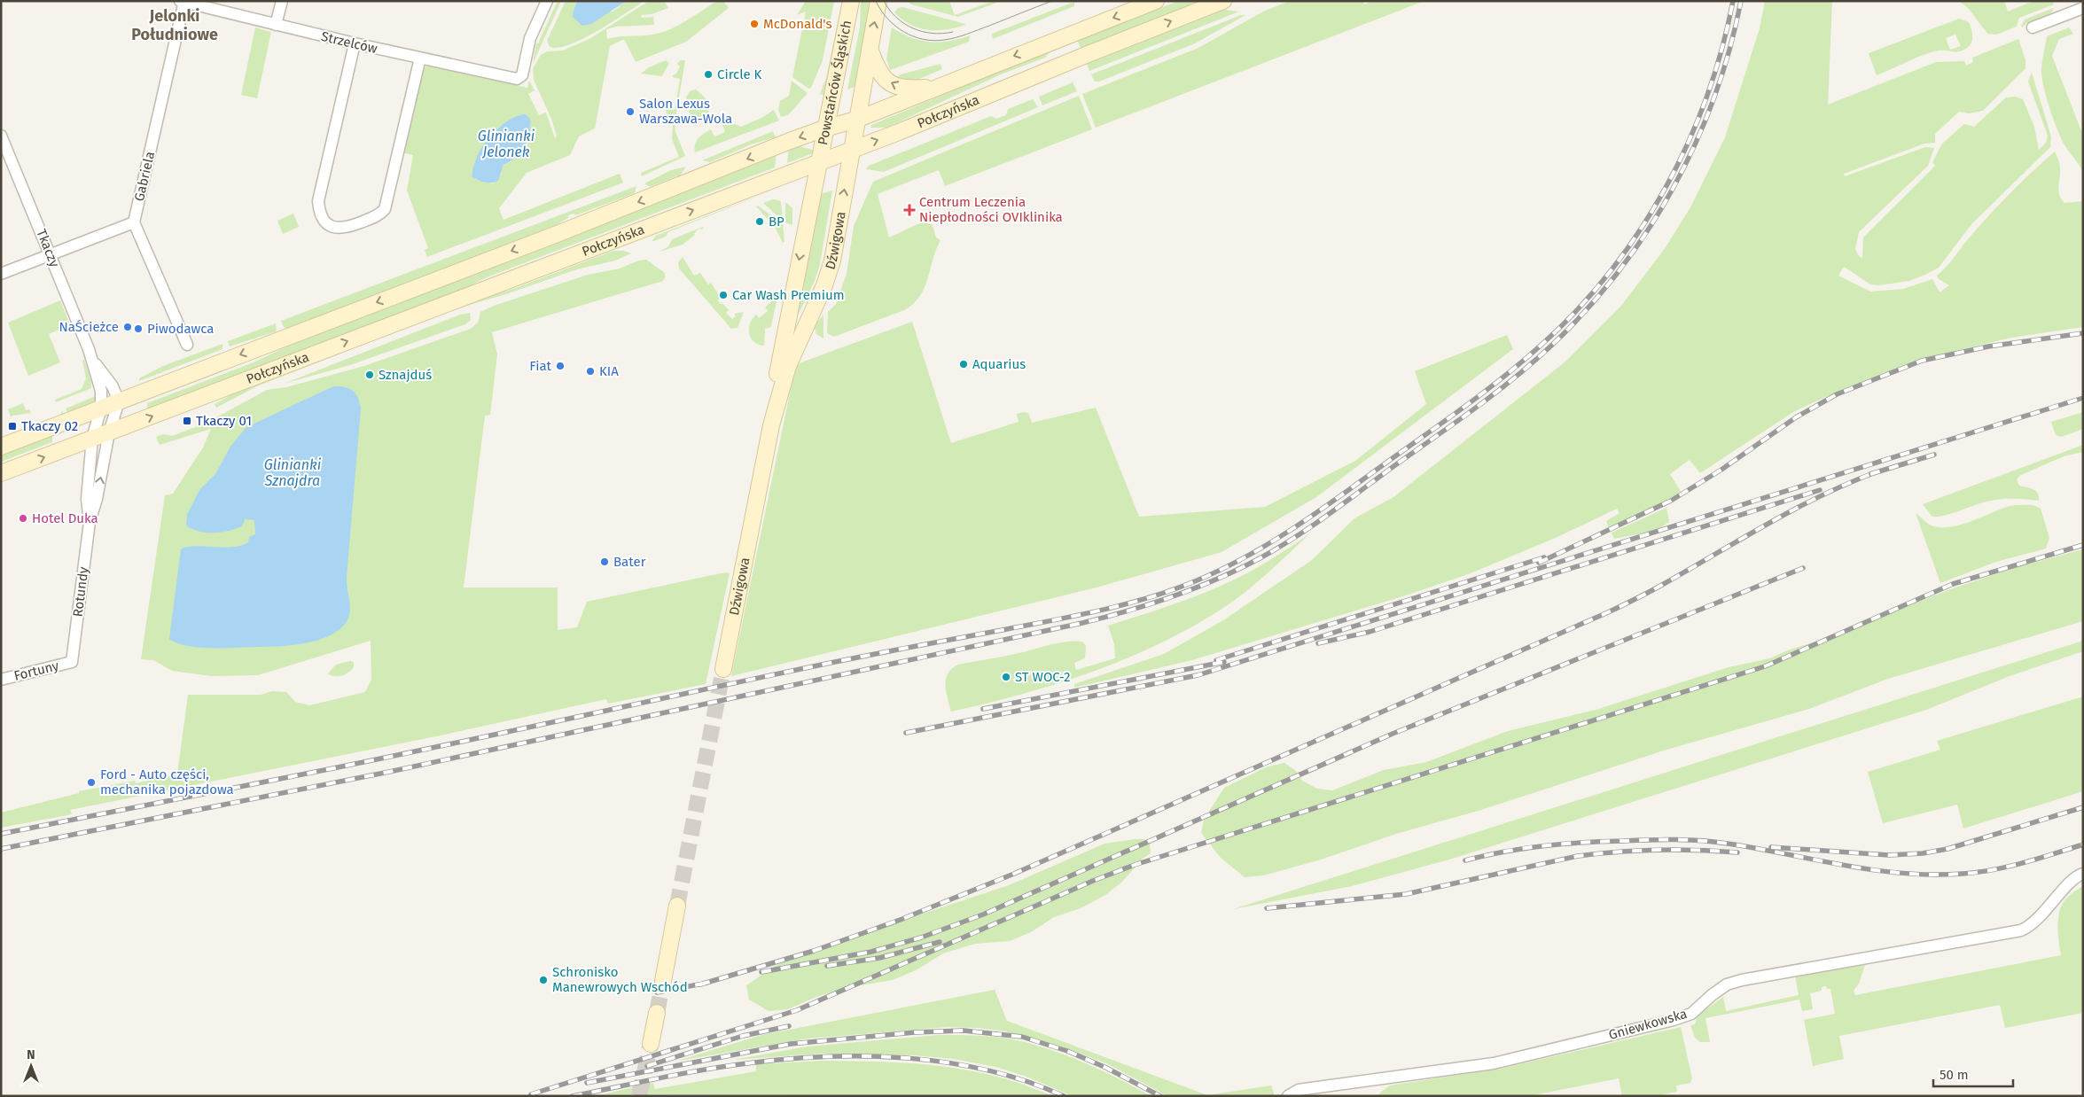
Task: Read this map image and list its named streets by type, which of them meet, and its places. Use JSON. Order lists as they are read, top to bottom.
{
  "streets": {
    "main road": ["Powstańców Śląskich", "Połczyńska", "Dźwigowa"],
    "street": [
      "Strzelców",
      "Gabriela",
      "Tkaczy",
      "Rotundy",
      "Fortuny",
      "Gniewkowska"
    ]
  },
  "crossings": [
    ["Strzelców", "Gabriela"],
    ["Powstańców Śląskich", "Połczyńska"],
    ["Powstańców Śląskich", "Dźwigowa"],
    ["Połczyńska", "Dźwigowa"],
    ["Połczyńska", "Tkaczy"],
    ["Połczyńska", "Rotundy"],
    ["Tkaczy", "Rotundy"],
    ["Rotundy", "Fortuny"]
  ],
  "districts": ["Jelonki Południowe"],
  "water": ["Glinianki Jelonek", "Glinianki Sznajdra"],
  "places": {
    "other": [
      "McDonald's",
      "Circle K",
      "Salon Lexus Warszawa-Wola",
      "BP",
      "Car Wash Premium",
      "NaŚcieżce",
      "Piwodawca",
      "Aquarius",
      "Fiat",
      "KIA",
      "Sznajduś",
      "Hotel Duka",
      "Bater",
      "ST WOC-2",
      "Ford - Auto części, mechanika pojazdowa",
      "Schronisko Manewrowych Wschód"
    ],
    "health": ["Centrum Leczenia Niepłodności OVIklinika"],
    "transit": ["Tkaczy 01", "Tkaczy 02"]
  },
  "scale_bar": "50 m",
  "north": "top"
}
